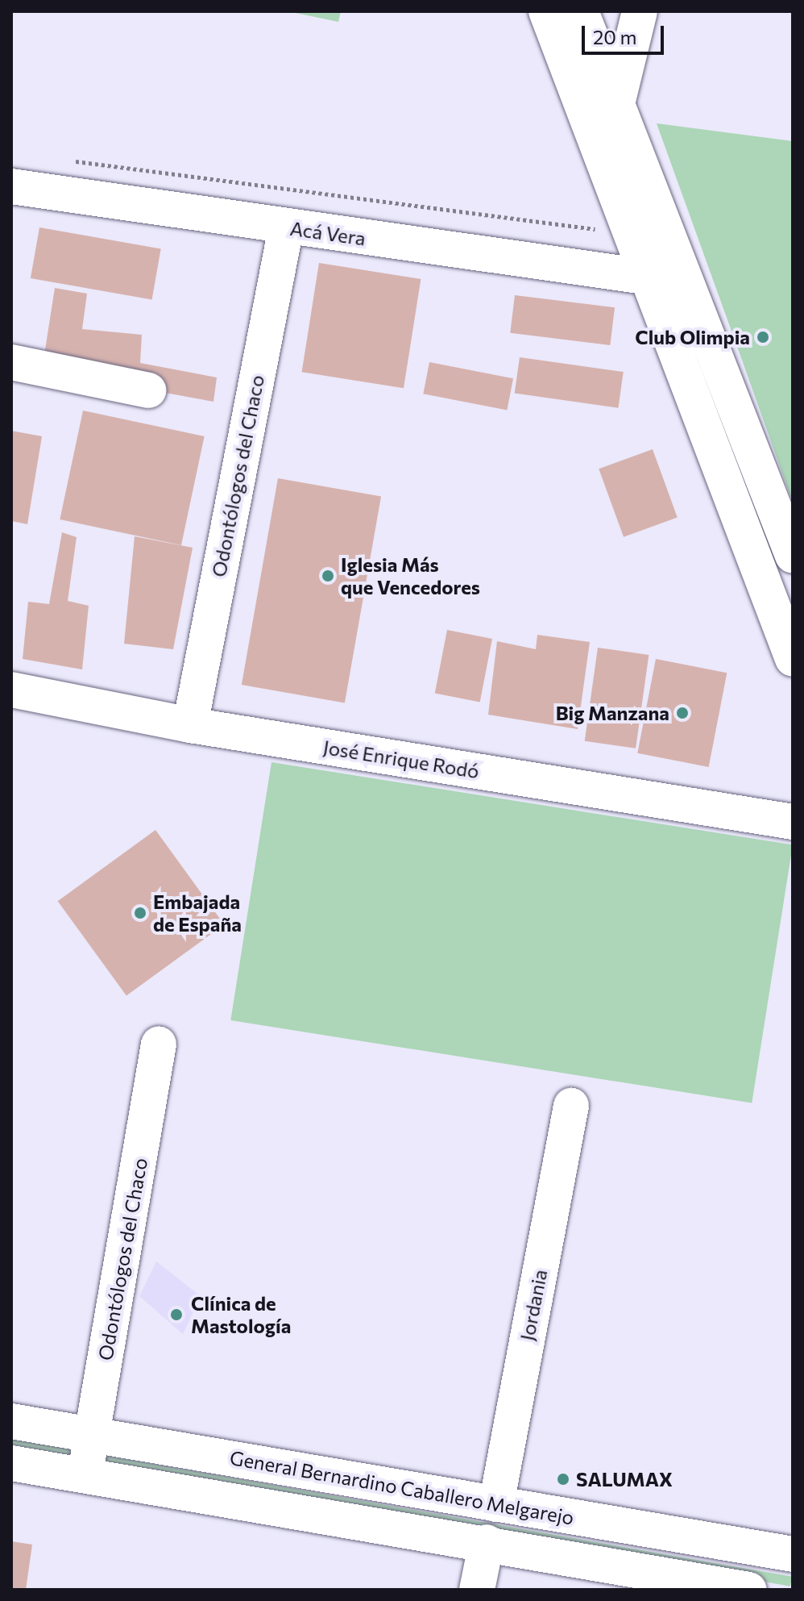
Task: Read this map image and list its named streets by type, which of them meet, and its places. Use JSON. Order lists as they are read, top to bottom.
{
  "streets": {
    "main road": [
      "Acá Vera",
      "Odontólogos del Chaco",
      "José Enrique Rodó",
      "Jordania",
      "General Bernardino Caballero Melgarejo"
    ]
  },
  "crossings": [
    ["Acá Vera", "Odontólogos del Chaco"],
    ["Odontólogos del Chaco", "José Enrique Rodó"],
    ["Odontólogos del Chaco", "General Bernardino Caballero Melgarejo"],
    ["Jordania", "General Bernardino Caballero Melgarejo"]
  ],
  "places": [
    "Club Olimpia",
    "Iglesia Más que Vencedores",
    "Big Manzana",
    "Embajada de España",
    "Clínica de Mastología",
    "SALUMAX"
  ],
  "scale_bar": "20 m"
}
